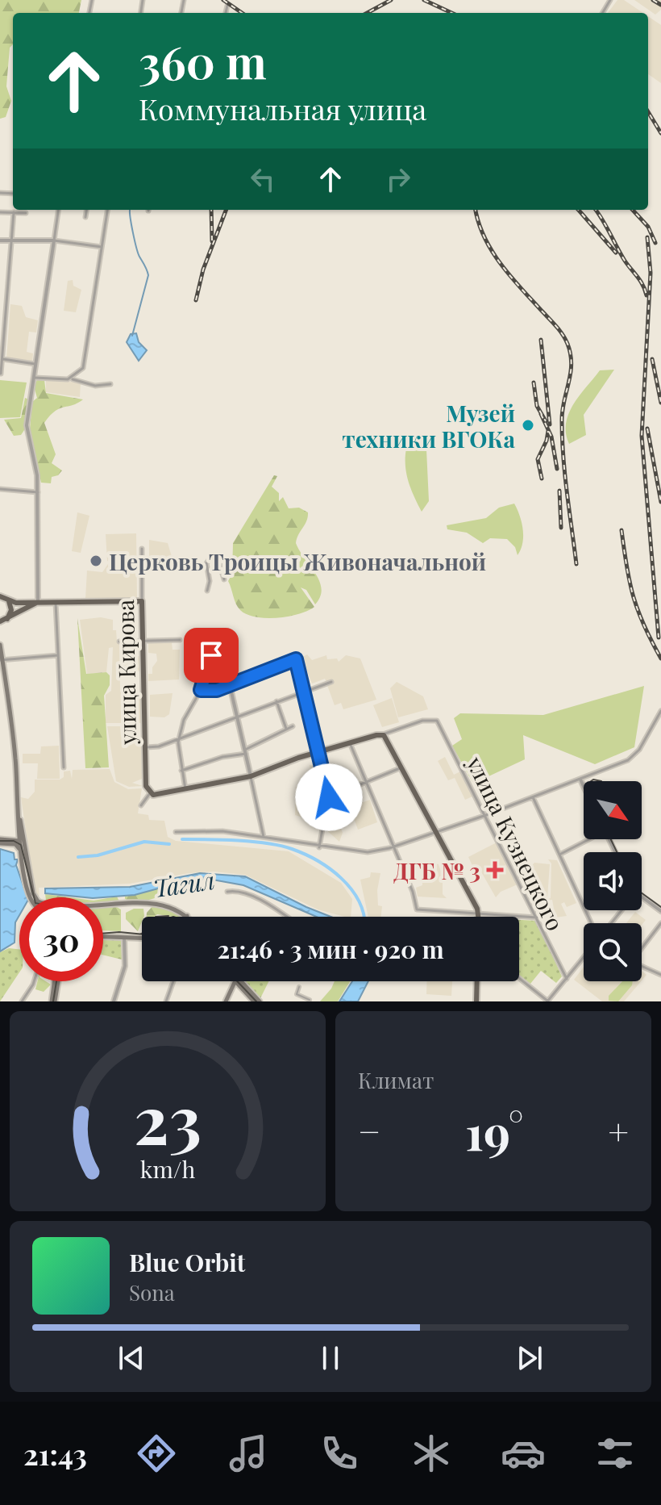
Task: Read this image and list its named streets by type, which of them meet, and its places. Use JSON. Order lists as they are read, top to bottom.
{
  "streets": {
    "main road": ["улица Кирова"],
    "street": ["улица Кузнецкого"]
  },
  "water": ["Тагил"],
  "places": {
    "other": ["Музей техники ВГОКа", "Церковь Троицы Живоначальной"],
    "health": ["ДГБ № 3"]
  },
  "north": "bottom right",
  "page": {
    "turn": ["360 m", "Коммунальная улица"],
    "limit": "30",
    "trip": "21:46 · 3 мин · 920 m",
    "tile": "Климат",
    "heat": ["−", "19°", "+"],
    "song": ["Blue Orbit", "Sona"],
    "tabs": "21:43",
    "gauge": ["23", "km/h"]
  }
}
